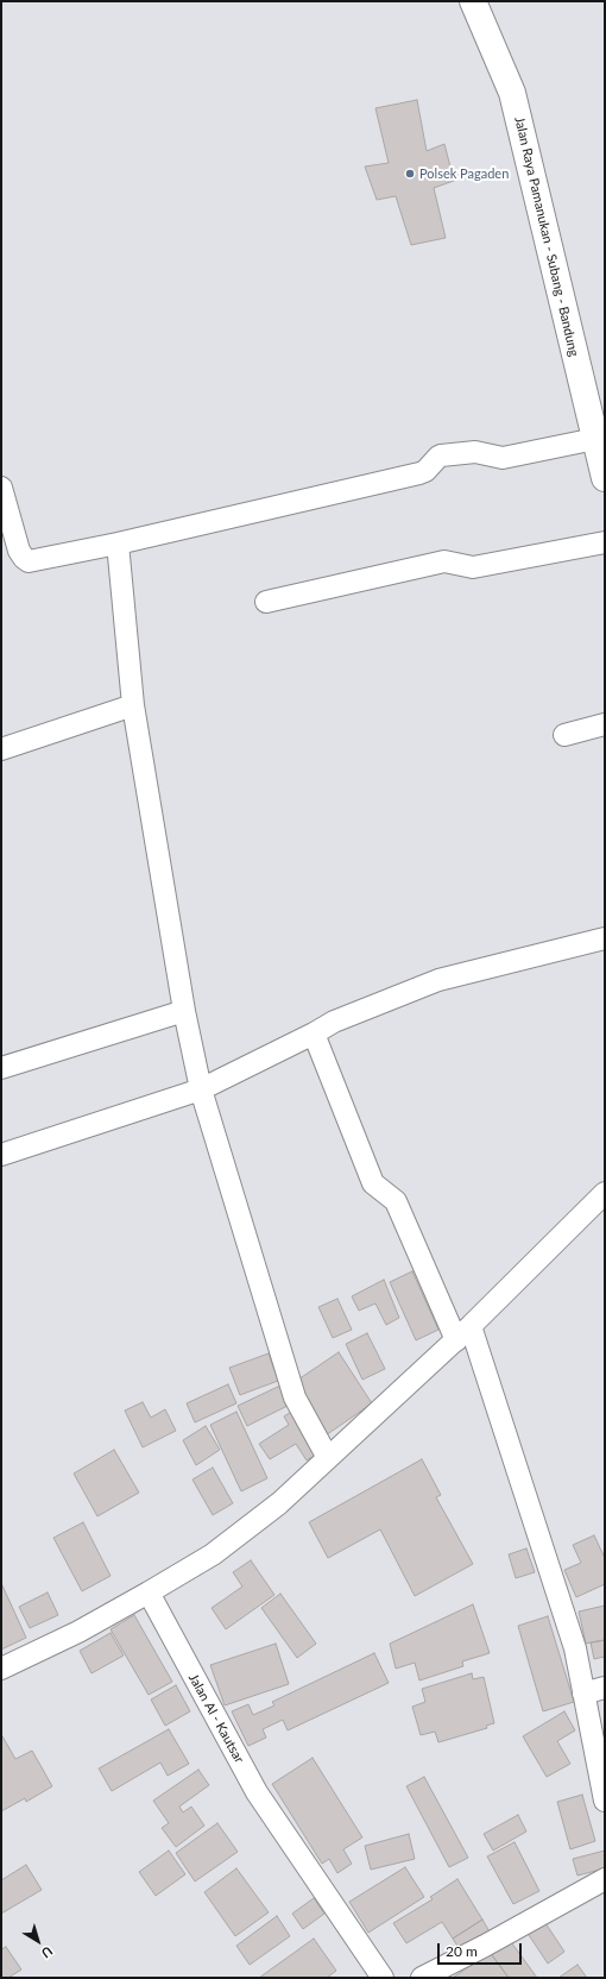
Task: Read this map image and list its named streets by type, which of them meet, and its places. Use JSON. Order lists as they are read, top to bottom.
{
  "streets": {
    "main road": ["Jalan Raya Pamanukan - Subang - Bandung"],
    "street": ["Jalan Al - Kautsar"]
  },
  "places": ["Polsek Pagaden"],
  "scale_bar": "20 m",
  "north": "bottom right"
}
